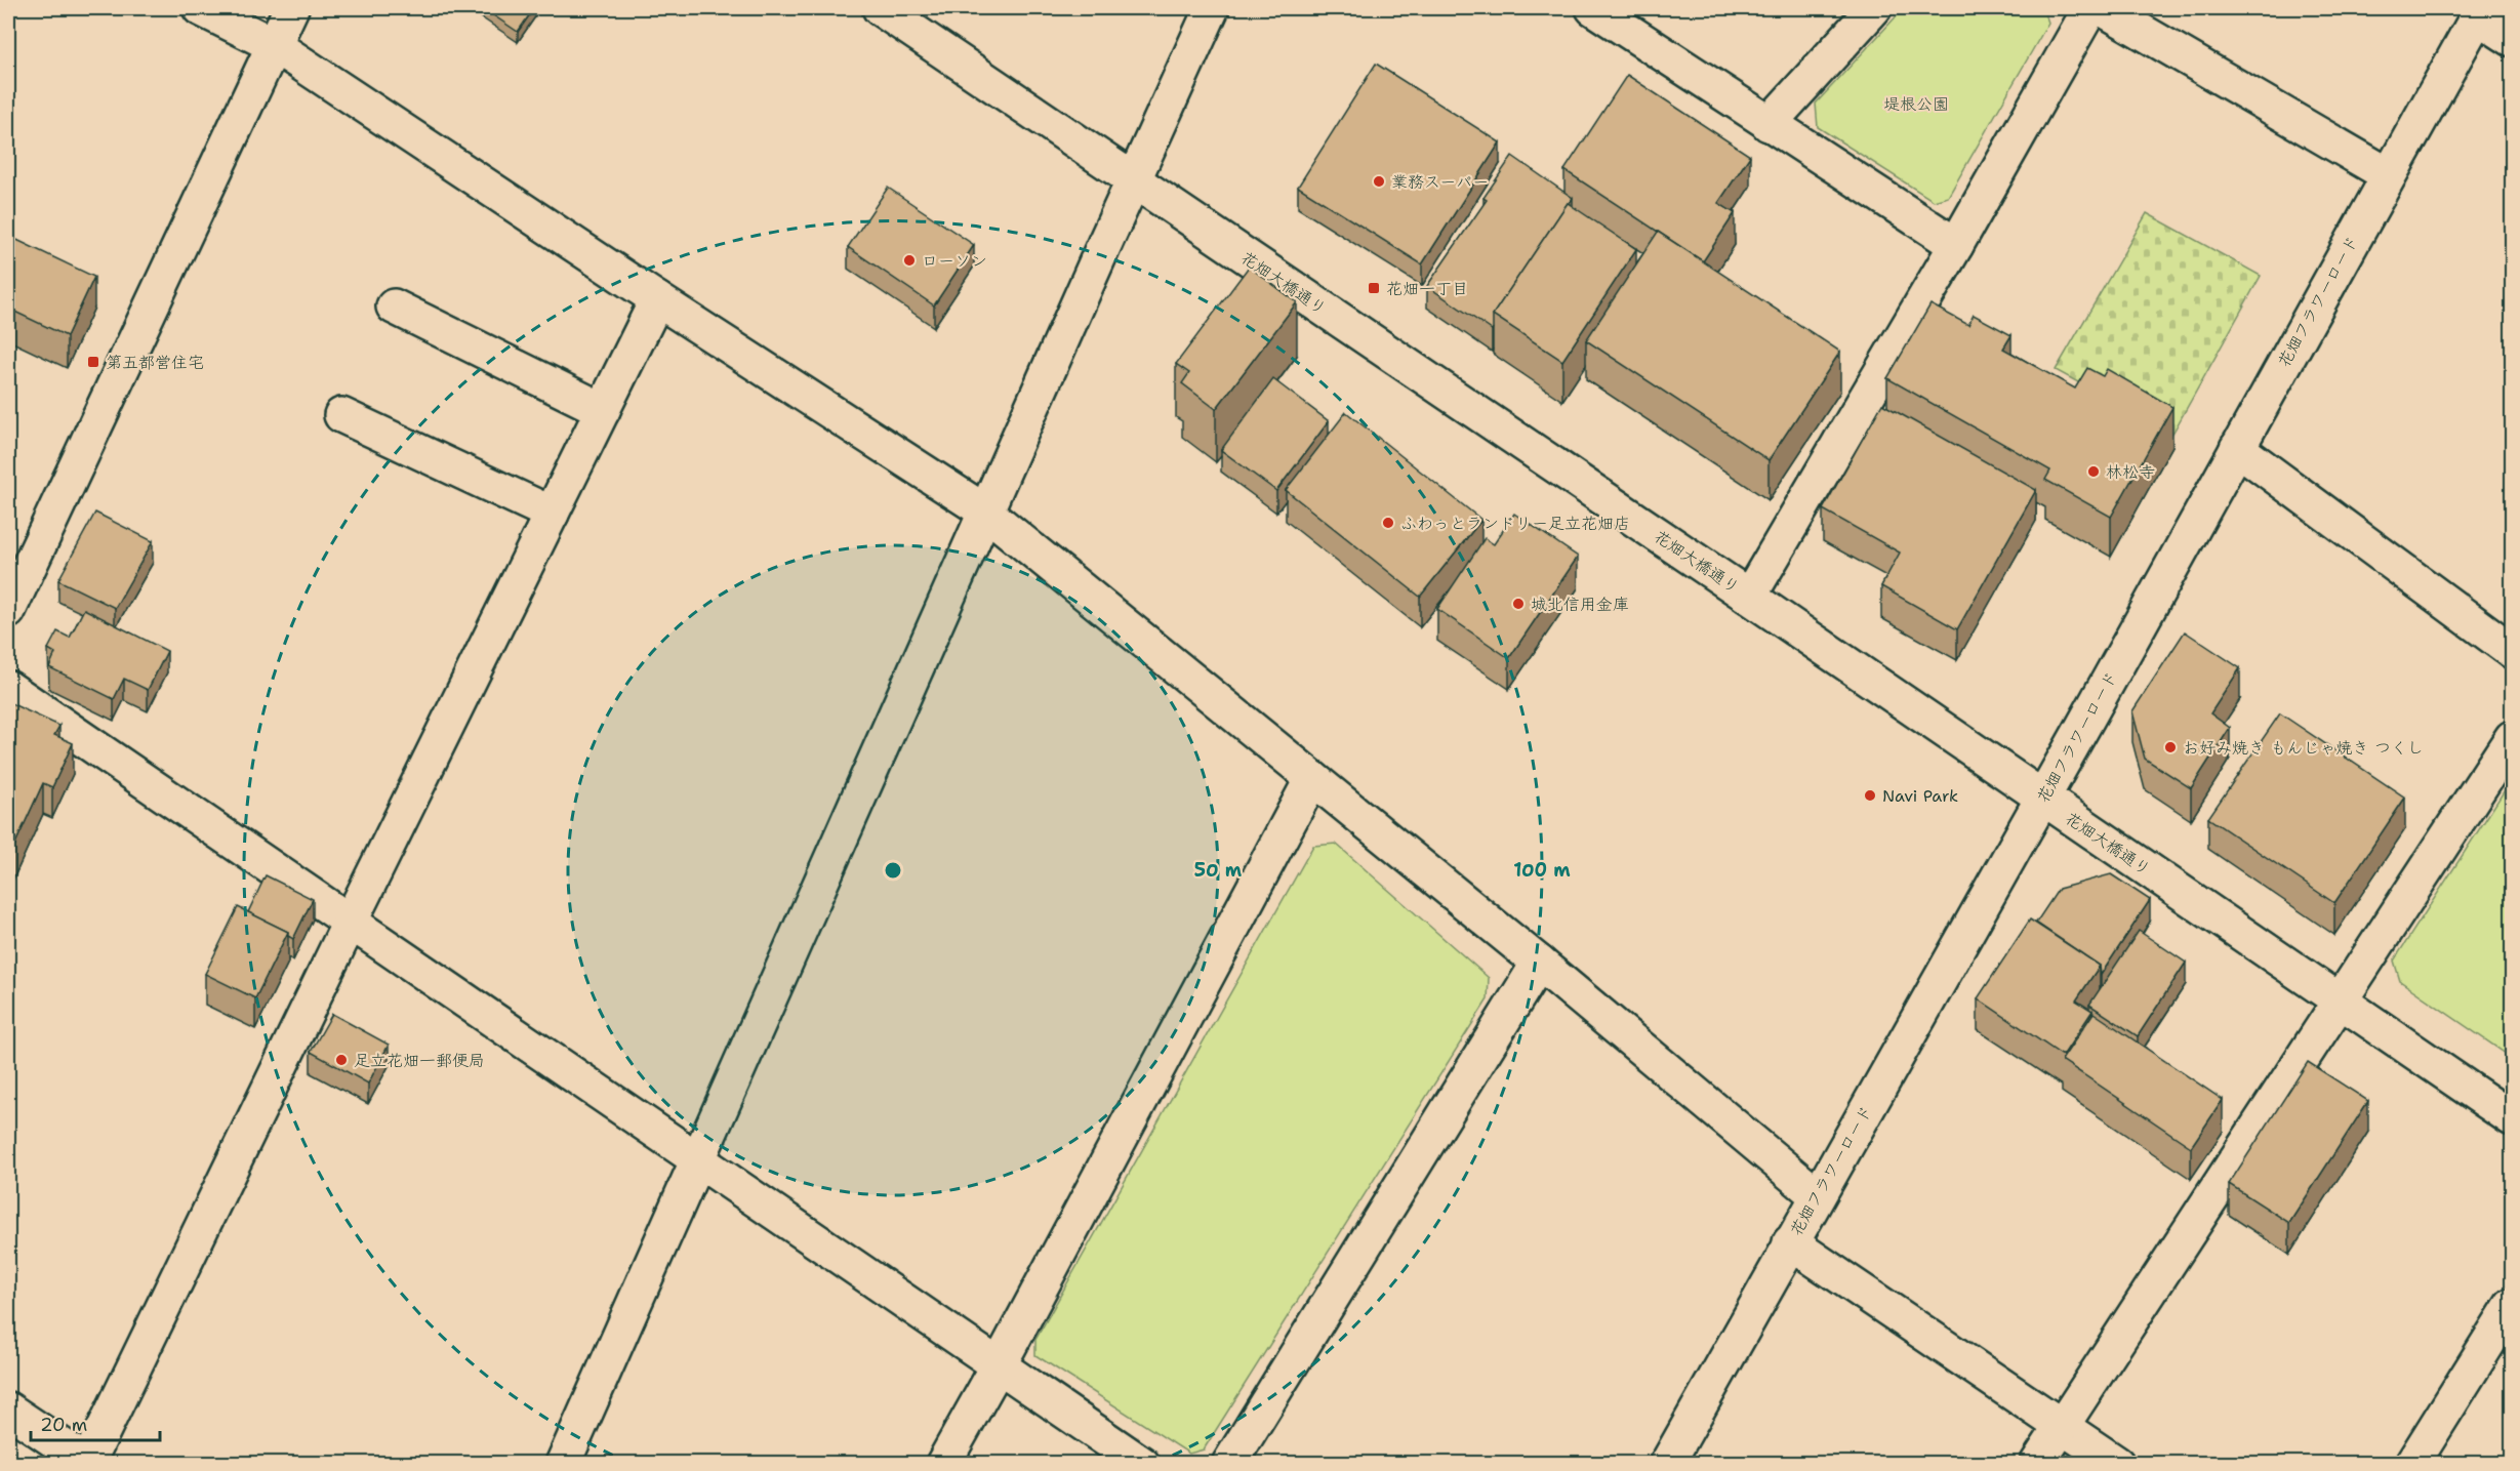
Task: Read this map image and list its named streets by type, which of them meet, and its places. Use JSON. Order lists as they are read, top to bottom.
{
  "streets": {
    "street": ["花畑大橋通り", "花畑フラワーロード"]
  },
  "crossings": [
    ["花畑大橋通り", "花畑フラワーロード"]
  ],
  "parks": ["堤根公園"],
  "places": {
    "other": [
      "業務スーパー",
      "ローソン",
      "林松寺",
      "ふわっとランドリー足立花畑店",
      "城北信用金庫",
      "お好み焼き もんじゃ焼き つくし",
      "Navi Park",
      "足立花畑一郵便局"
    ],
    "transit": ["花畑一丁目", "第五都営住宅"]
  },
  "scale_bar": "20 m",
  "rings": ["50 m", "100 m"]
}
